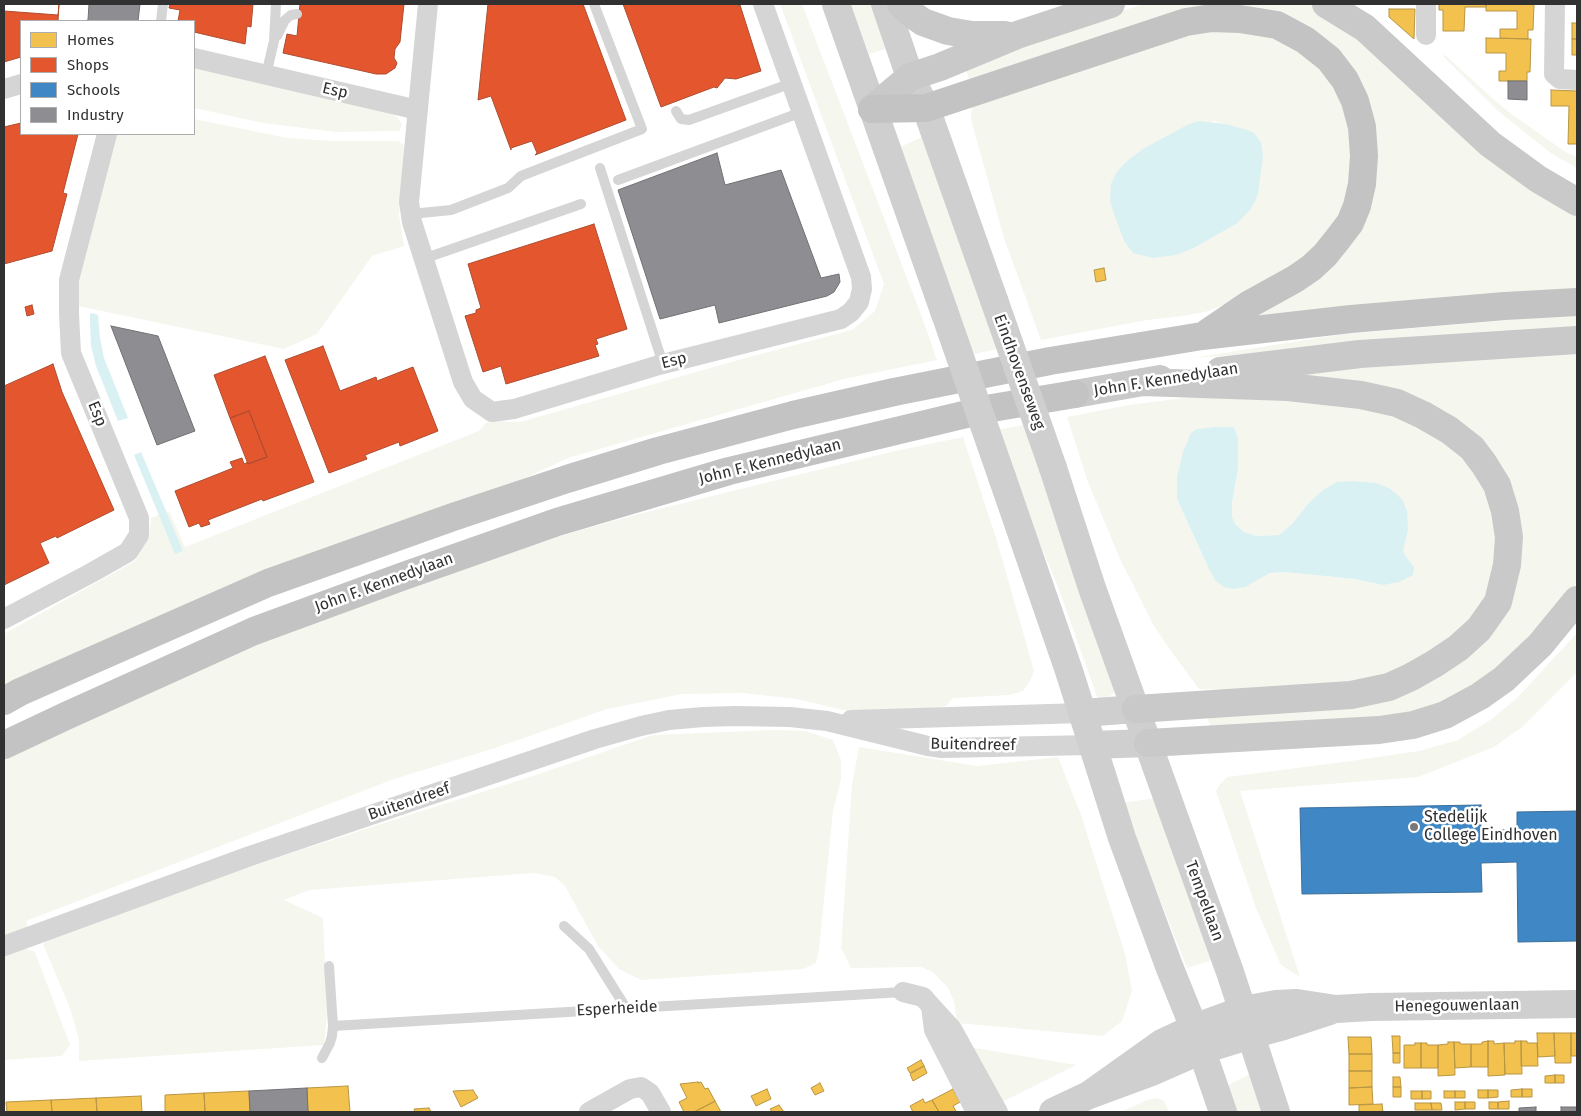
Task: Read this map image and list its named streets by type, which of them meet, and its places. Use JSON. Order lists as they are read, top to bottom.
{
  "streets": {
    "highway": ["John F. Kennedylaan"],
    "main road": ["Eindhovenseweg", "Tempellaan", "Henegouwenlaan"],
    "street": ["Esp", "Buitendreef", "Esperheide"]
  },
  "crossings": [
    ["Eindhovenseweg", "Tempellaan"],
    ["Tempellaan", "Henegouwenlaan"]
  ],
  "places": ["Stedelijk College Eindhoven"],
  "legend": [
    "Homes",
    "Shops",
    "Schools",
    "Industry"
  ]
}
